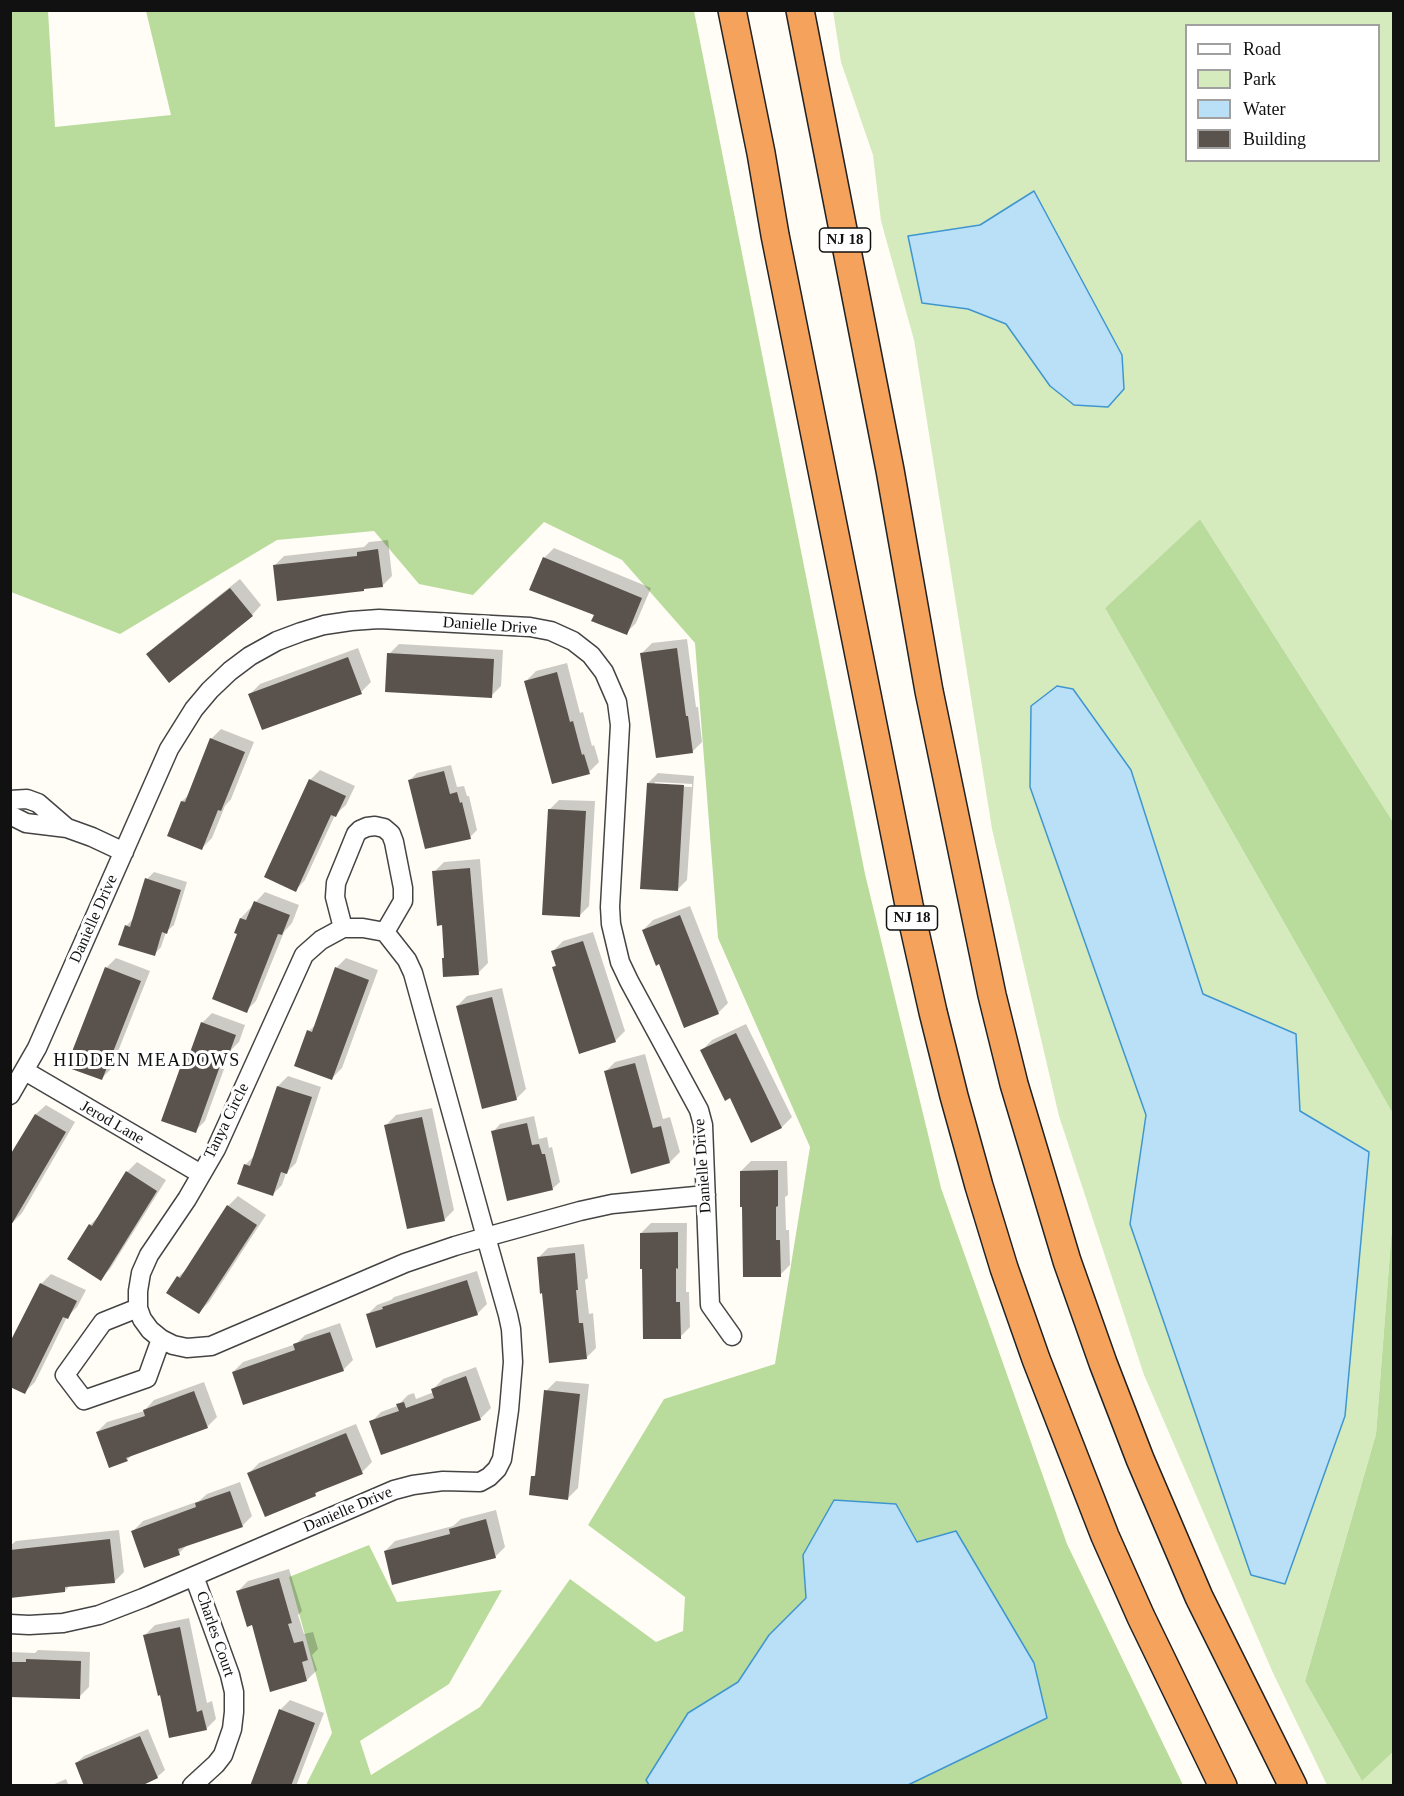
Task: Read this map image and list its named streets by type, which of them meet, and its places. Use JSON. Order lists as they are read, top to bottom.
{
  "streets": {
    "highway": ["NJ 18"],
    "street": [
      "Danielle Drive",
      "Tanya Circle",
      "Jerod Lane",
      "Charles Court"
    ]
  },
  "crossings": [
    ["Danielle Drive", "Jerod Lane"],
    ["Danielle Drive", "Charles Court"],
    ["Tanya Circle", "Jerod Lane"]
  ],
  "districts": ["HIDDEN MEADOWS"],
  "legend": [
    "Road",
    "Park",
    "Water",
    "Building"
  ]
}
